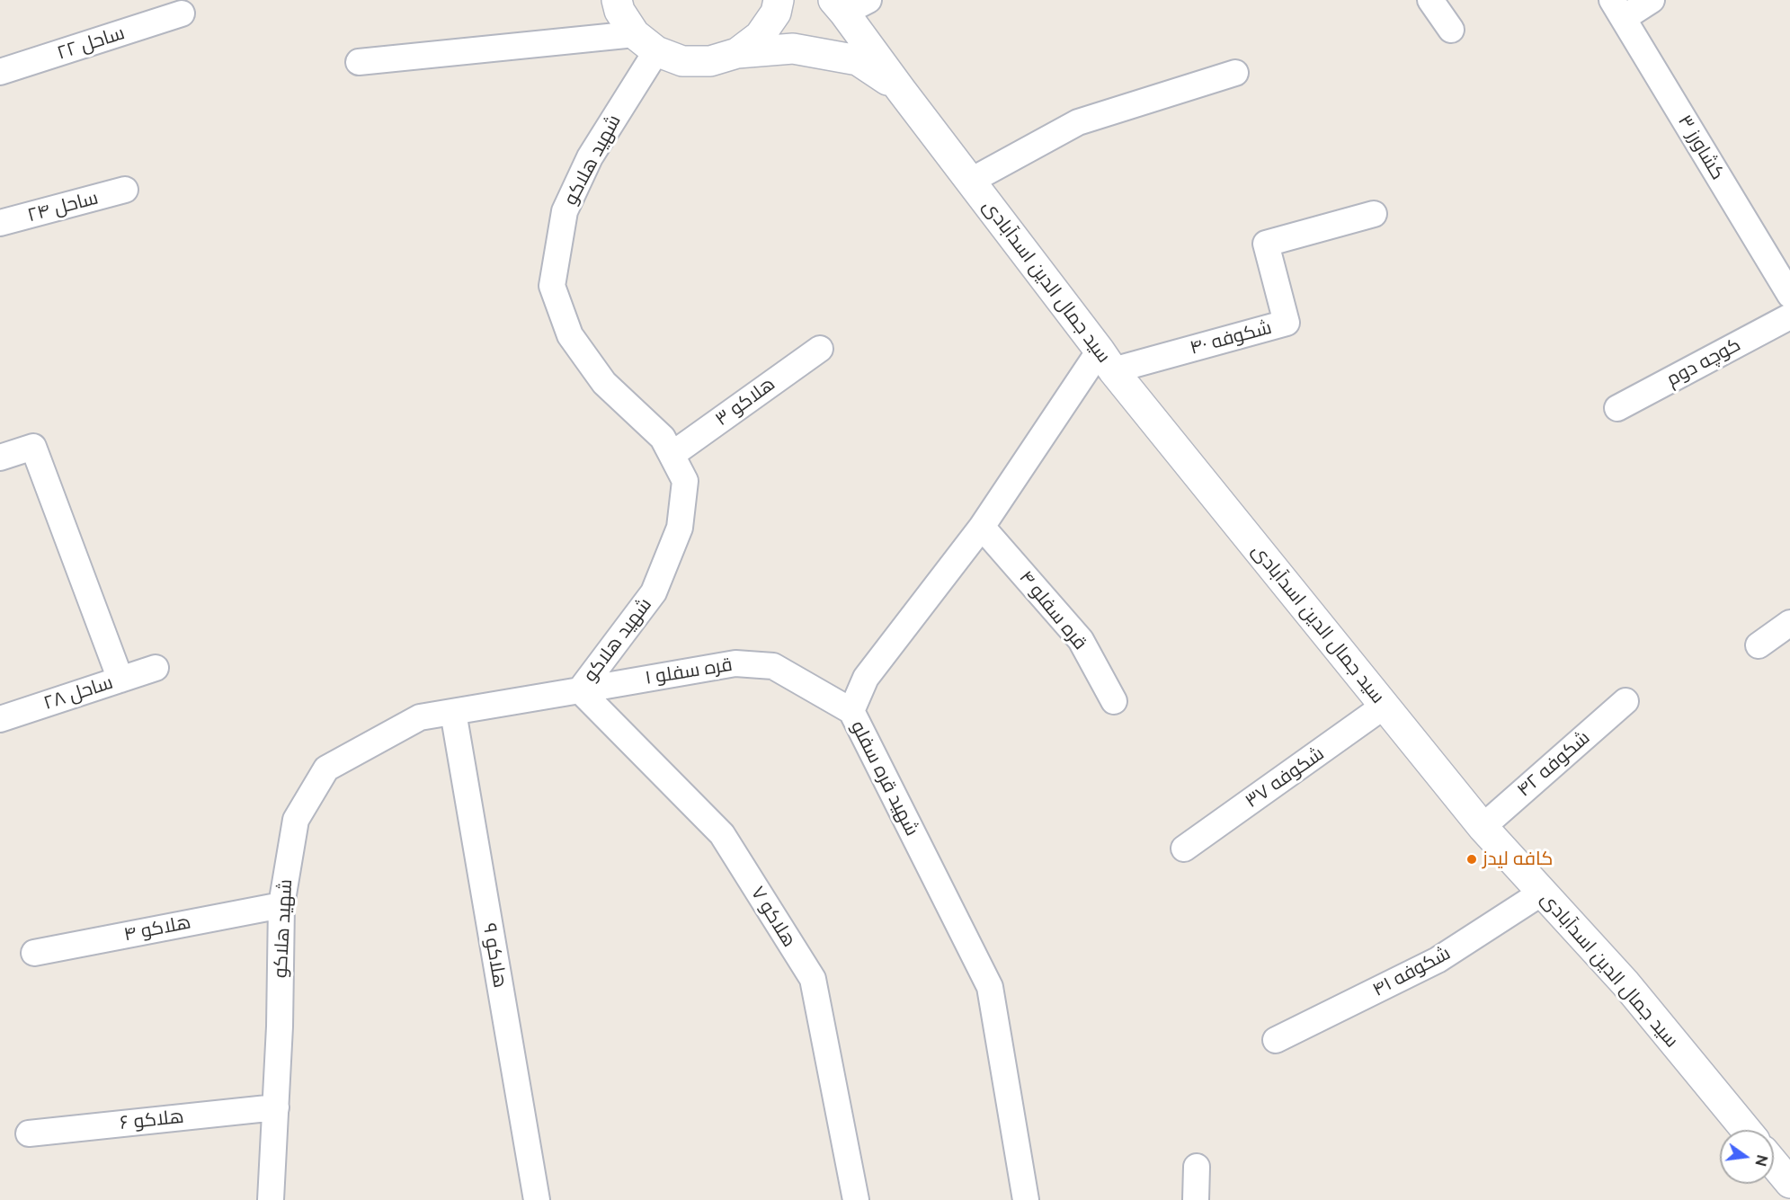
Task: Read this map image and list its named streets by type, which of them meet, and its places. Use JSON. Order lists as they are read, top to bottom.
{
  "streets": {
    "main road": ["سید جمال الدین اسدآبادی"],
    "street": [
      "ساحل ۲۲",
      "کشاورز ۳",
      "شهید هلاکو",
      "ساحل ۲۴",
      "شکوفه ۴۰",
      "کوچه دوم",
      "هلاکو ۳",
      "قره سفلو ۴",
      "قره سفلو ۱",
      "ساحل ۲۸",
      "شکوفه ۴۲",
      "شکوفه ۳۷",
      "شهید قره سفلو",
      "هلاکو ۷",
      "هلاکو ۴",
      "هلاکو ۹",
      "شکوفه ۴۱",
      "هلاکو ۶"
    ]
  },
  "crossings": [
    ["شهید هلاکو", "هلاکو ۳"],
    ["شهید هلاکو", "قره سفلو ۱"],
    ["شهید هلاکو", "هلاکو ۷"],
    ["شهید هلاکو", "هلاکو ۴"],
    ["شهید هلاکو", "هلاکو ۹"],
    ["شهید هلاکو", "هلاکو ۶"],
    ["سید جمال الدین اسدآبادی", "شکوفه ۴۰"],
    ["سید جمال الدین اسدآبادی", "شکوفه ۴۲"],
    ["سید جمال الدین اسدآبادی", "شکوفه ۳۷"],
    ["سید جمال الدین اسدآبادی", "شهید قره سفلو"],
    ["سید جمال الدین اسدآبادی", "شکوفه ۴۱"],
    ["شکوفه ۴۰", "شهید قره سفلو"],
    ["قره سفلو ۴", "شهید قره سفلو"],
    ["قره سفلو ۱", "شهید قره سفلو"],
    ["قره سفلو ۱", "هلاکو ۷"]
  ],
  "places": ["کافه لیدز"],
  "north": "right"
}
